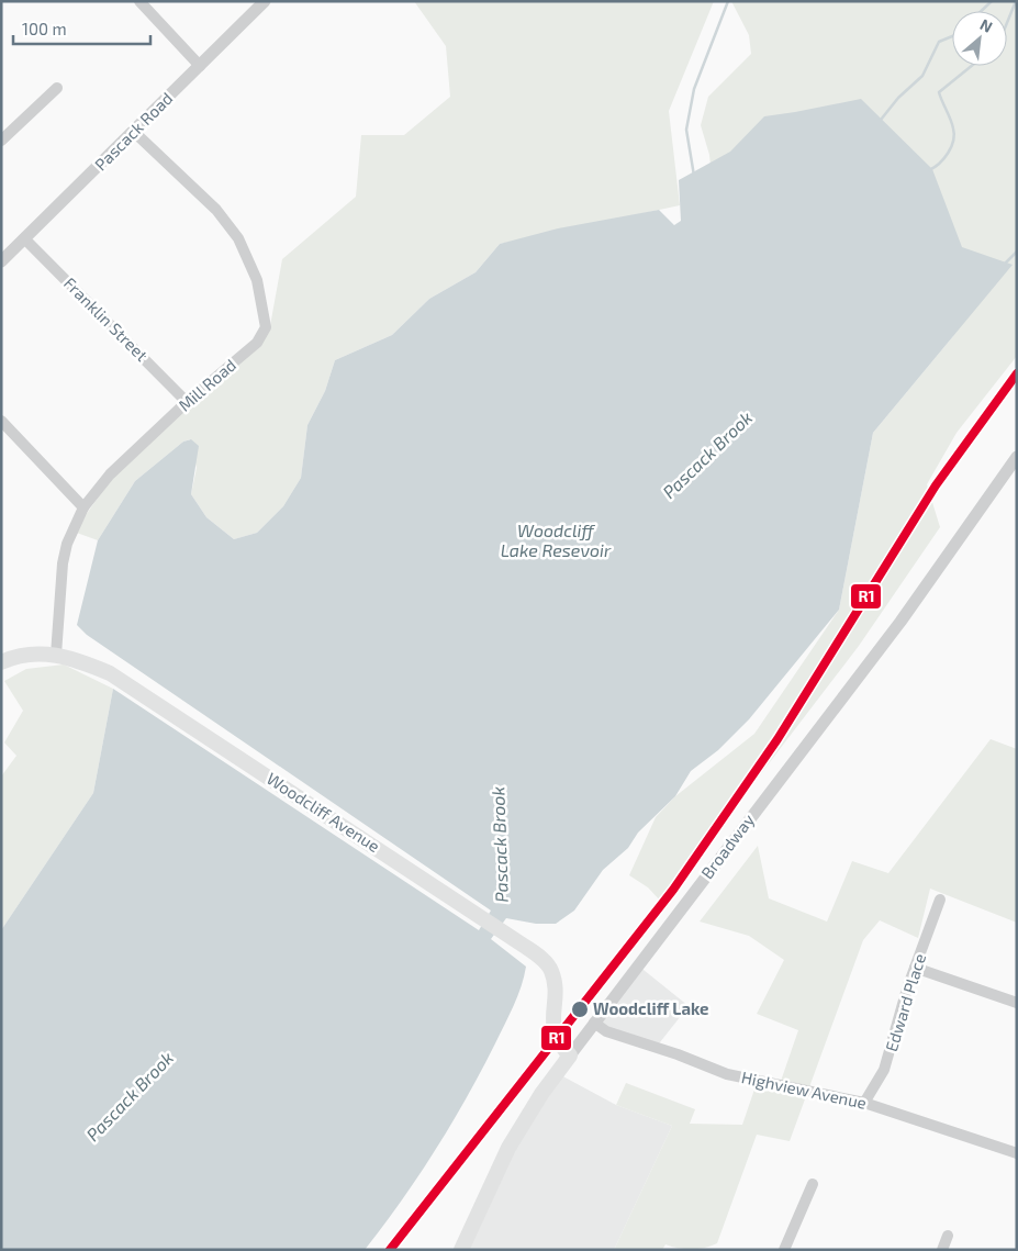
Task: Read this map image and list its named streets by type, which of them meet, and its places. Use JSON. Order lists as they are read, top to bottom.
{
  "streets": {
    "main road": ["Woodcliff Avenue", "Broadway"],
    "street": [
      "Pascack Road",
      "Franklin Street",
      "Mill Road",
      "Edward Place",
      "Highview Avenue"
    ]
  },
  "crossings": [
    ["Pascack Road", "Franklin Street"],
    ["Pascack Road", "Mill Road"],
    ["Franklin Street", "Mill Road"],
    ["Mill Road", "Woodcliff Avenue"],
    ["Woodcliff Avenue", "Broadway"],
    ["Broadway", "Highview Avenue"],
    ["Edward Place", "Highview Avenue"]
  ],
  "water": ["Pascack Brook", "Woodcliff Lake Resevoir"],
  "places": ["Woodcliff Lake"],
  "lines": ["transit line R1"],
  "scale_bar": "100 m",
  "north": "top right"
}
